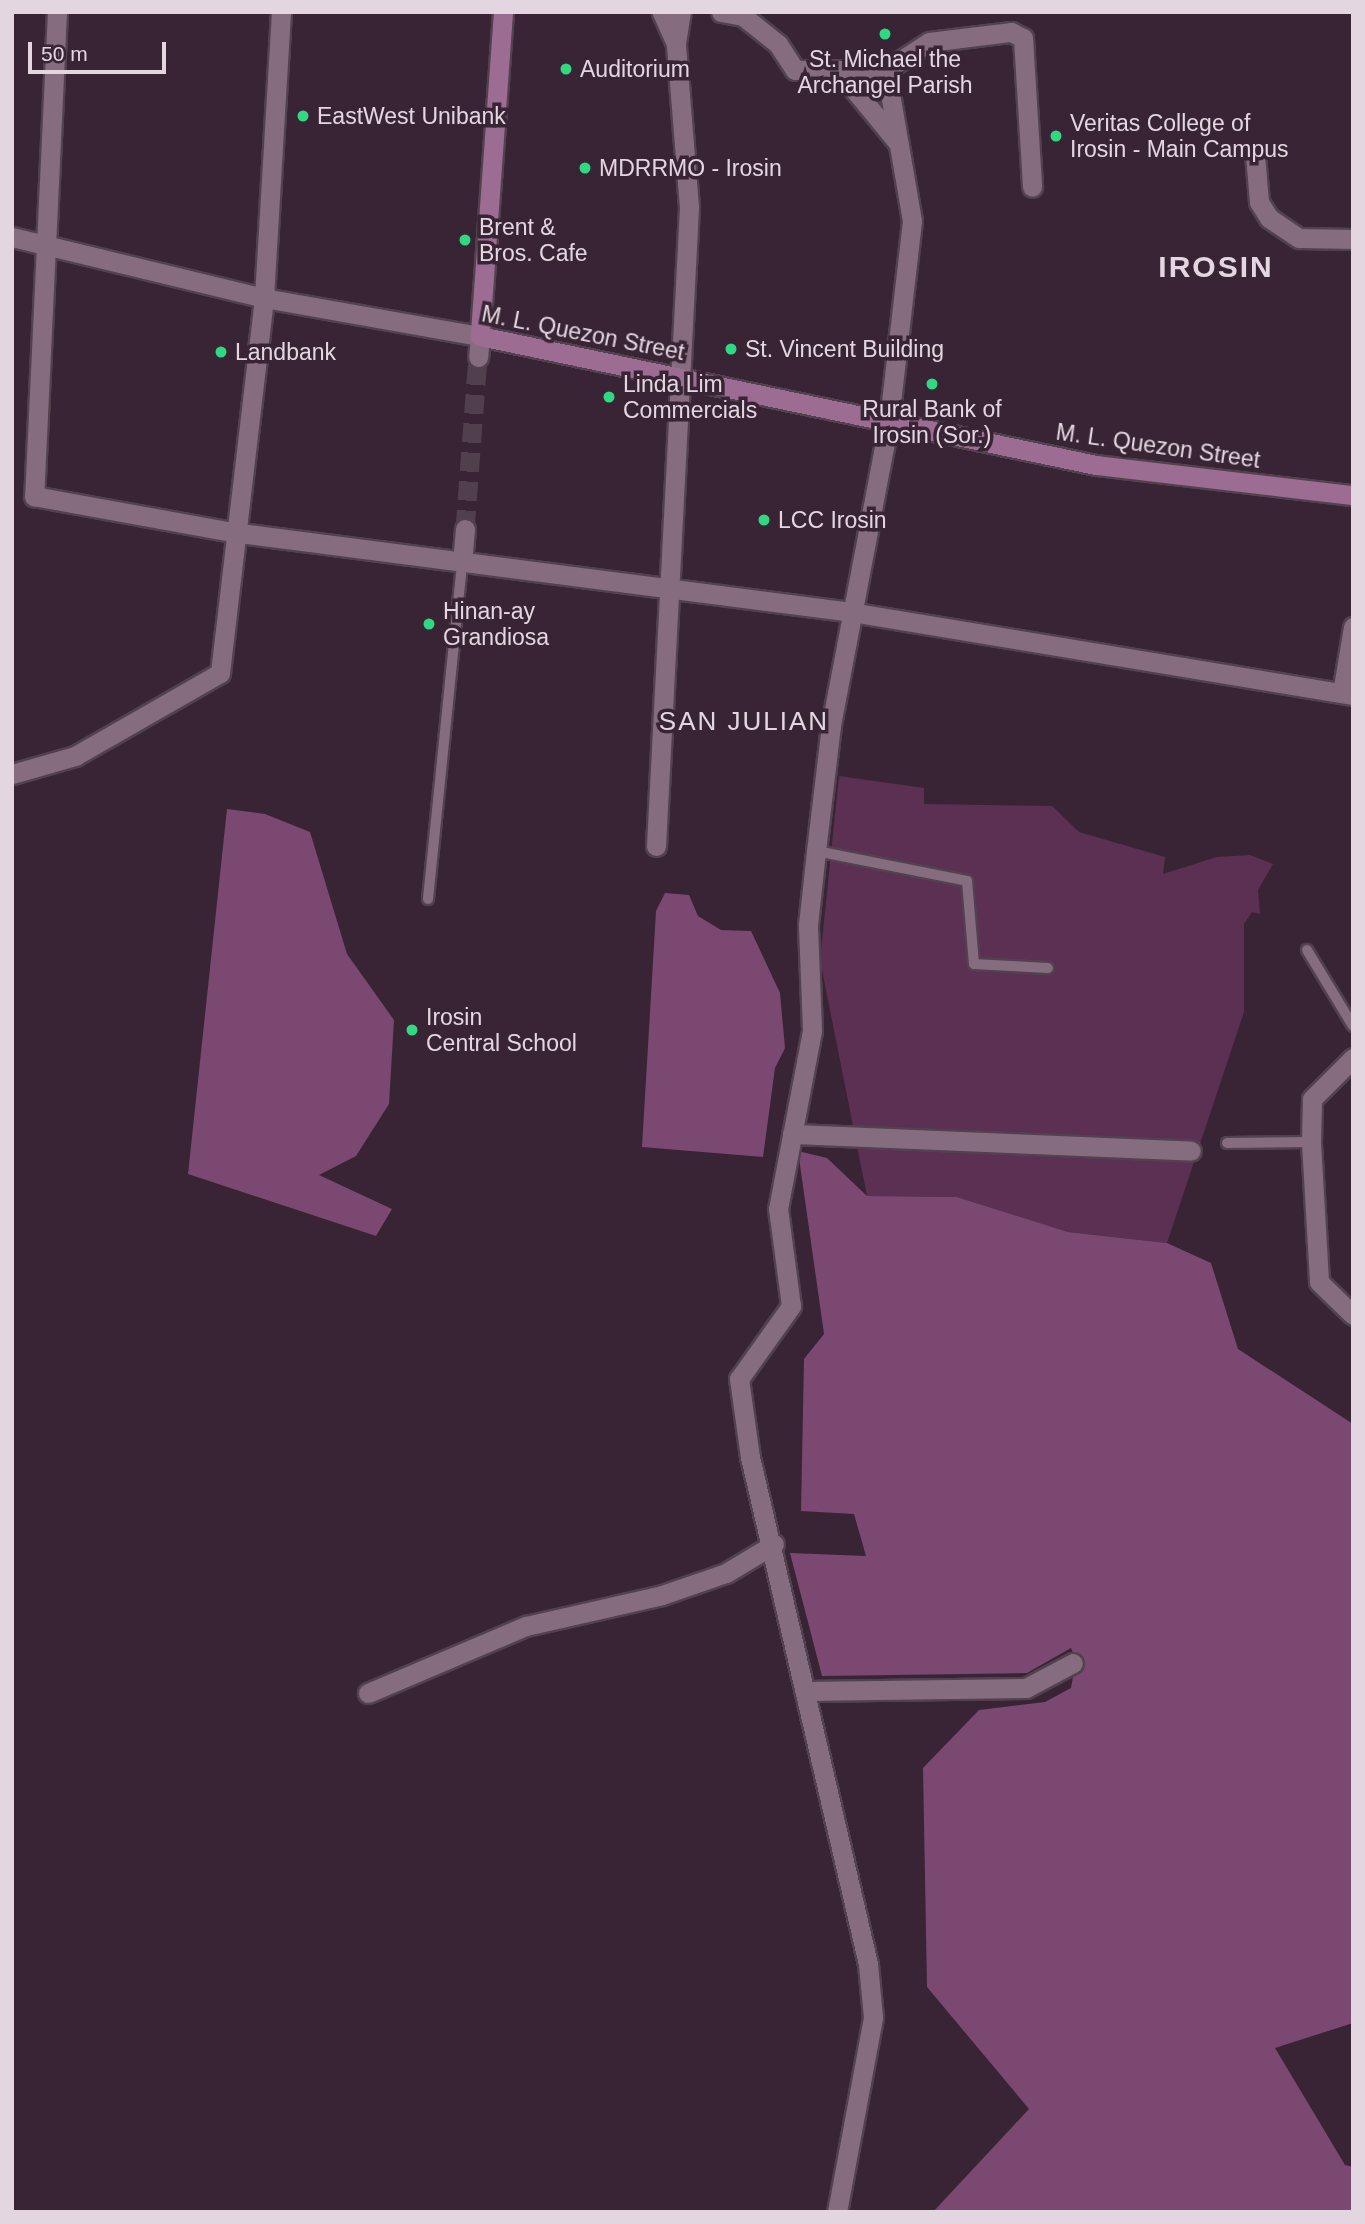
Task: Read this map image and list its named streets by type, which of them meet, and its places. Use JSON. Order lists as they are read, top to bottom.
{
  "streets": {
    "main road": ["M. L. Quezon Street"]
  },
  "districts": ["IROSIN", "SAN JULIAN"],
  "places": [
    "St. Michael the Archangel Parish",
    "Auditorium",
    "EastWest Unibank",
    "Veritas College of Irosin - Main Campus",
    "MDRRMO - Irosin",
    "Brent & Bros. Cafe",
    "St. Vincent Building",
    "Landbank",
    "Rural Bank of Irosin (Sor.)",
    "Linda Lim Commercials",
    "LCC Irosin",
    "Hinan-ay Grandiosa",
    "Irosin Central School"
  ],
  "scale_bar": "50 m"
}
